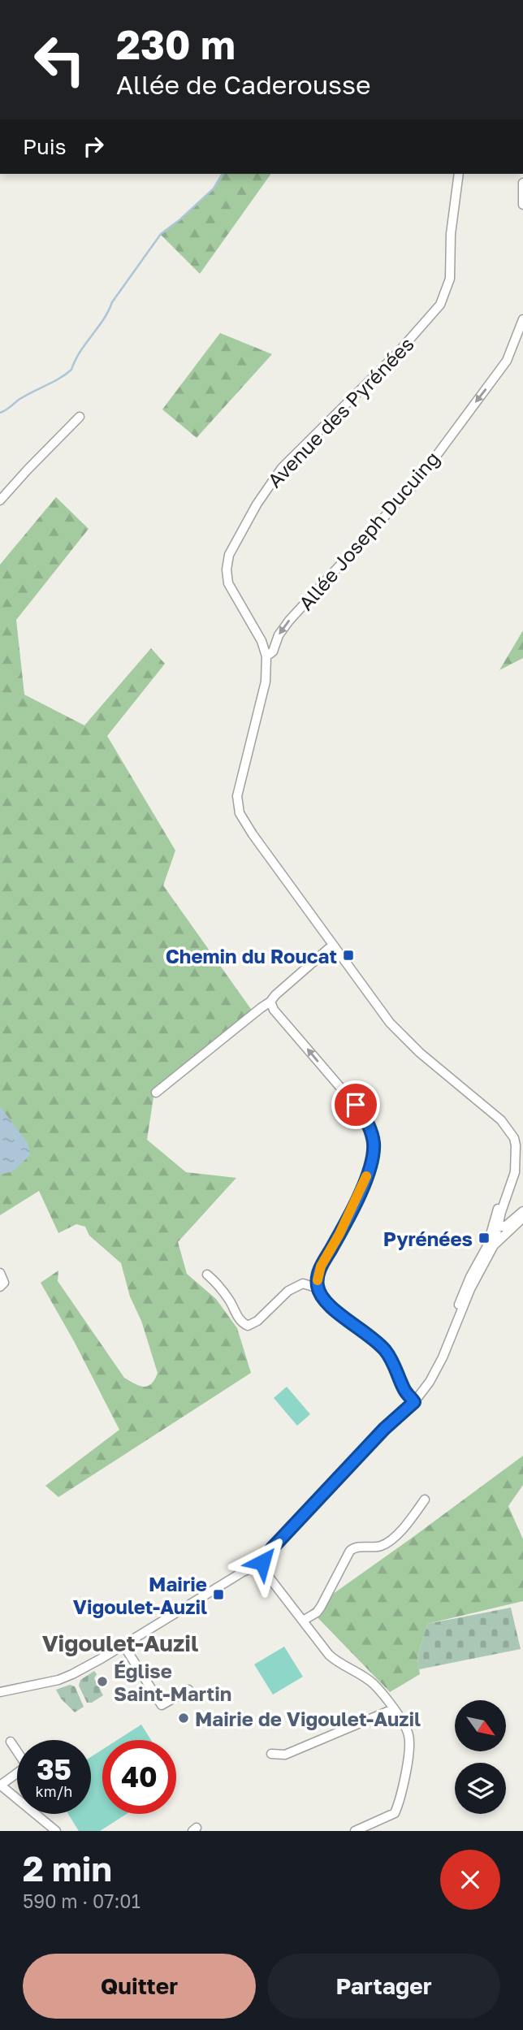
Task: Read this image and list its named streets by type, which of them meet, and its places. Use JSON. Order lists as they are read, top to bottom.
{
  "streets": {
    "street": ["Avenue des Pyrénées", "Allée Joseph Ducuing"]
  },
  "crossings": [
    ["Avenue des Pyrénées", "Allée Joseph Ducuing"]
  ],
  "one_way": ["Allée Joseph Ducuing"],
  "districts": ["Vigoulet-Auzil"],
  "places": {
    "transit": ["Chemin du Roucat", "Pyrénées", "Mairie Vigoulet-Auzil"],
    "other": ["Église Saint-Martin", "Mairie de Vigoulet-Auzil"]
  },
  "north": "bottom right",
  "page": {
    "turn": ["230 m", "Allée de Caderousse"],
    "then": "Puis",
    "speed": "35 km/h",
    "limit": "40",
    "heading": ["2 min", "590 m · 07:01"],
    "buttons": ["Quitter", "Partager"]
  }
}
